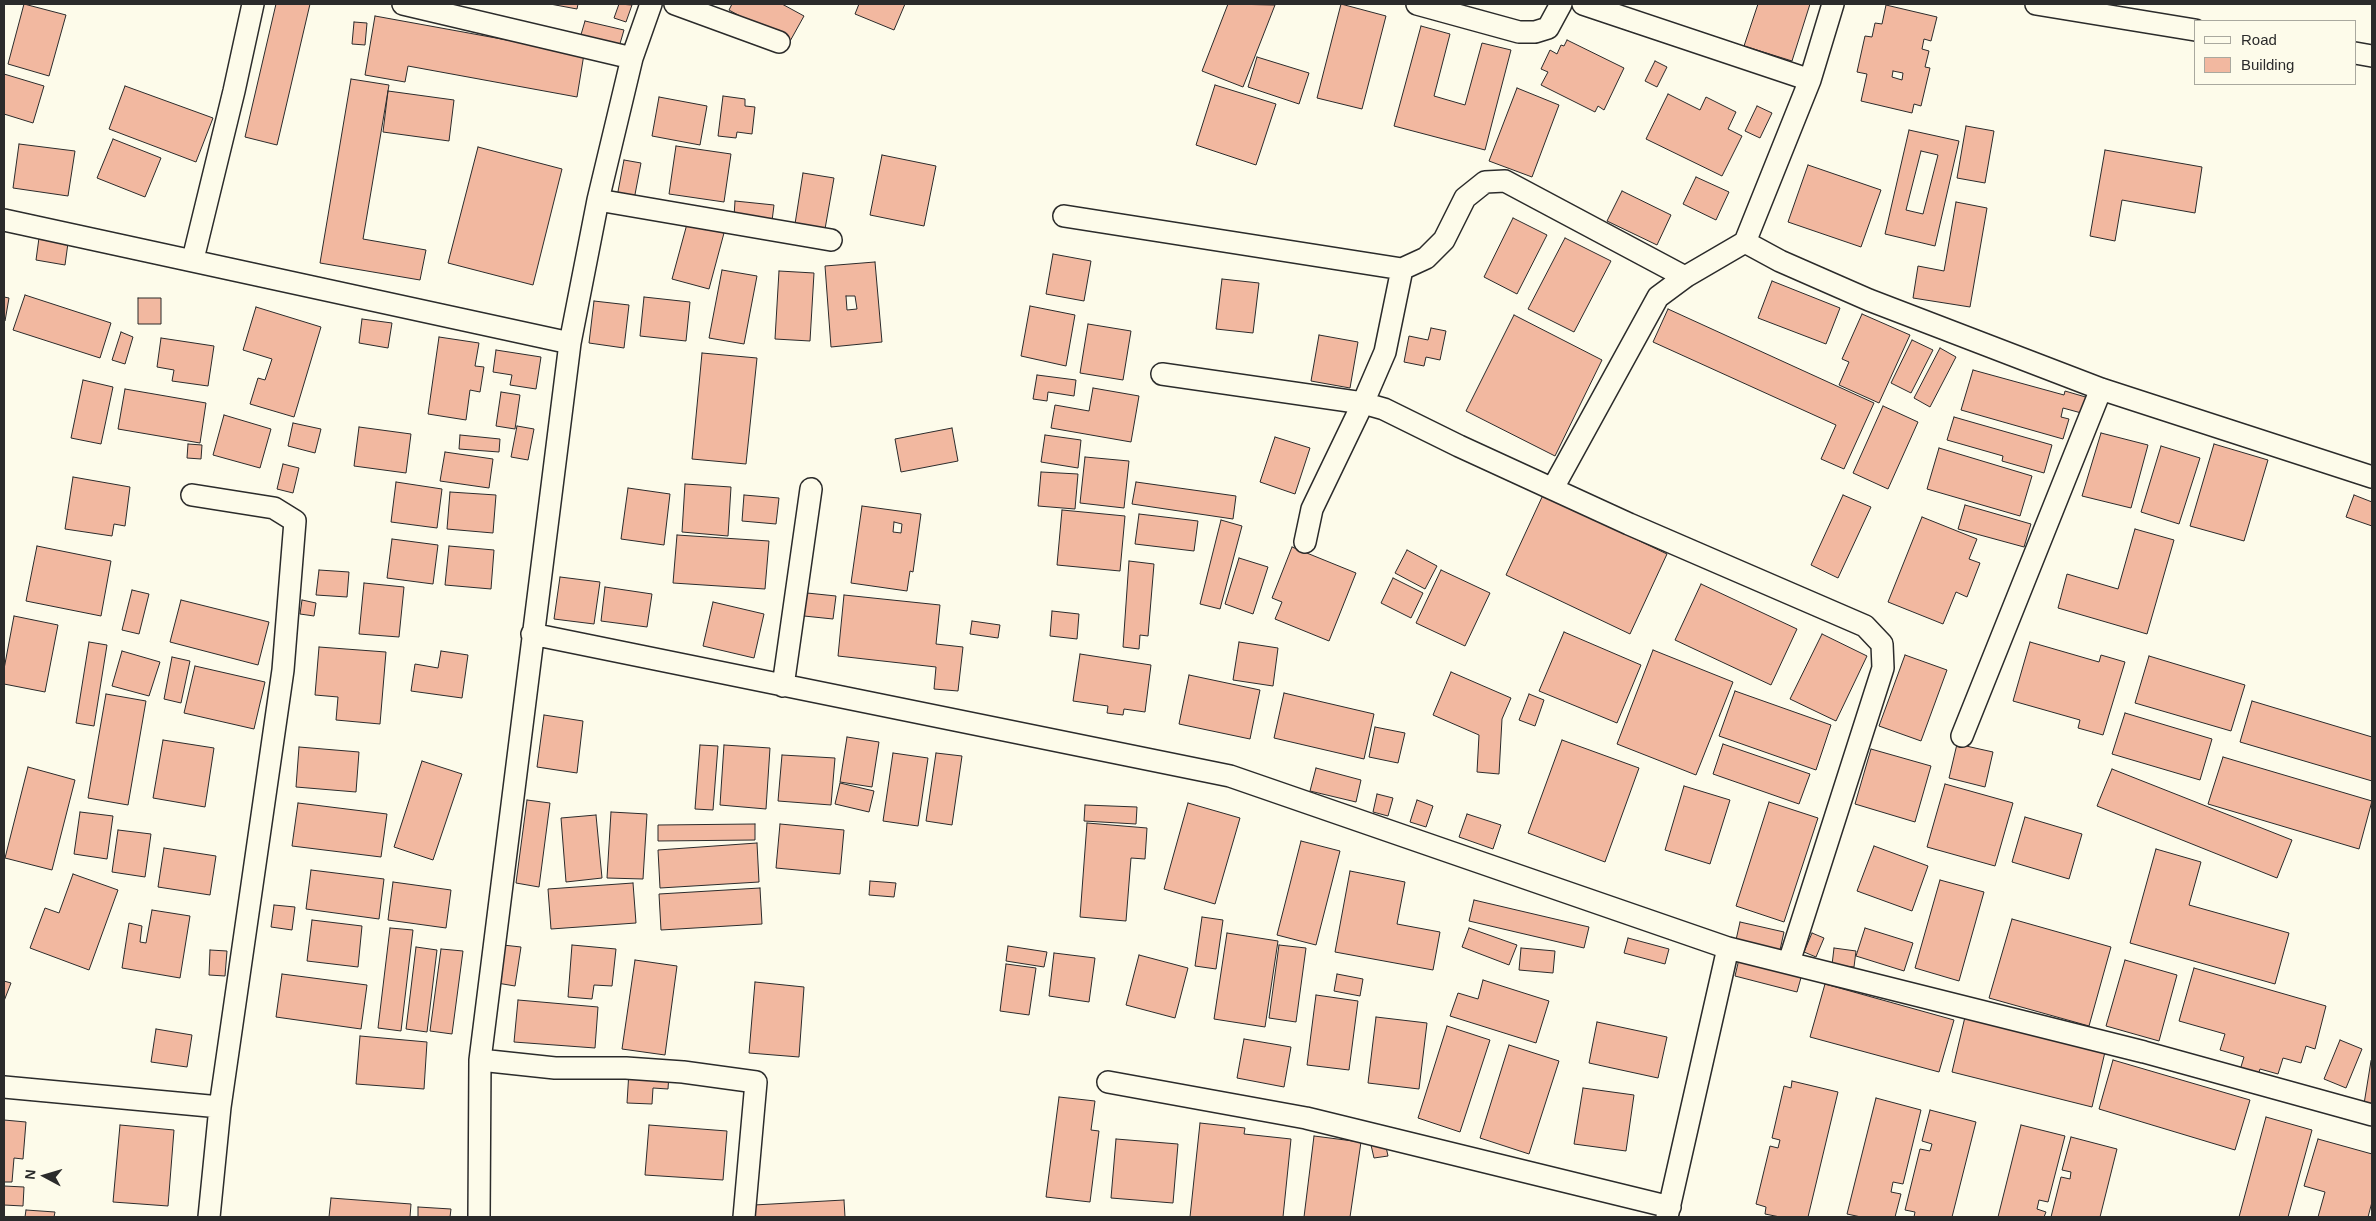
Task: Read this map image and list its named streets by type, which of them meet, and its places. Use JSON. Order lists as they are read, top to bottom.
{
  "legend": ["Road", "Building"],
  "north": "left"
}
